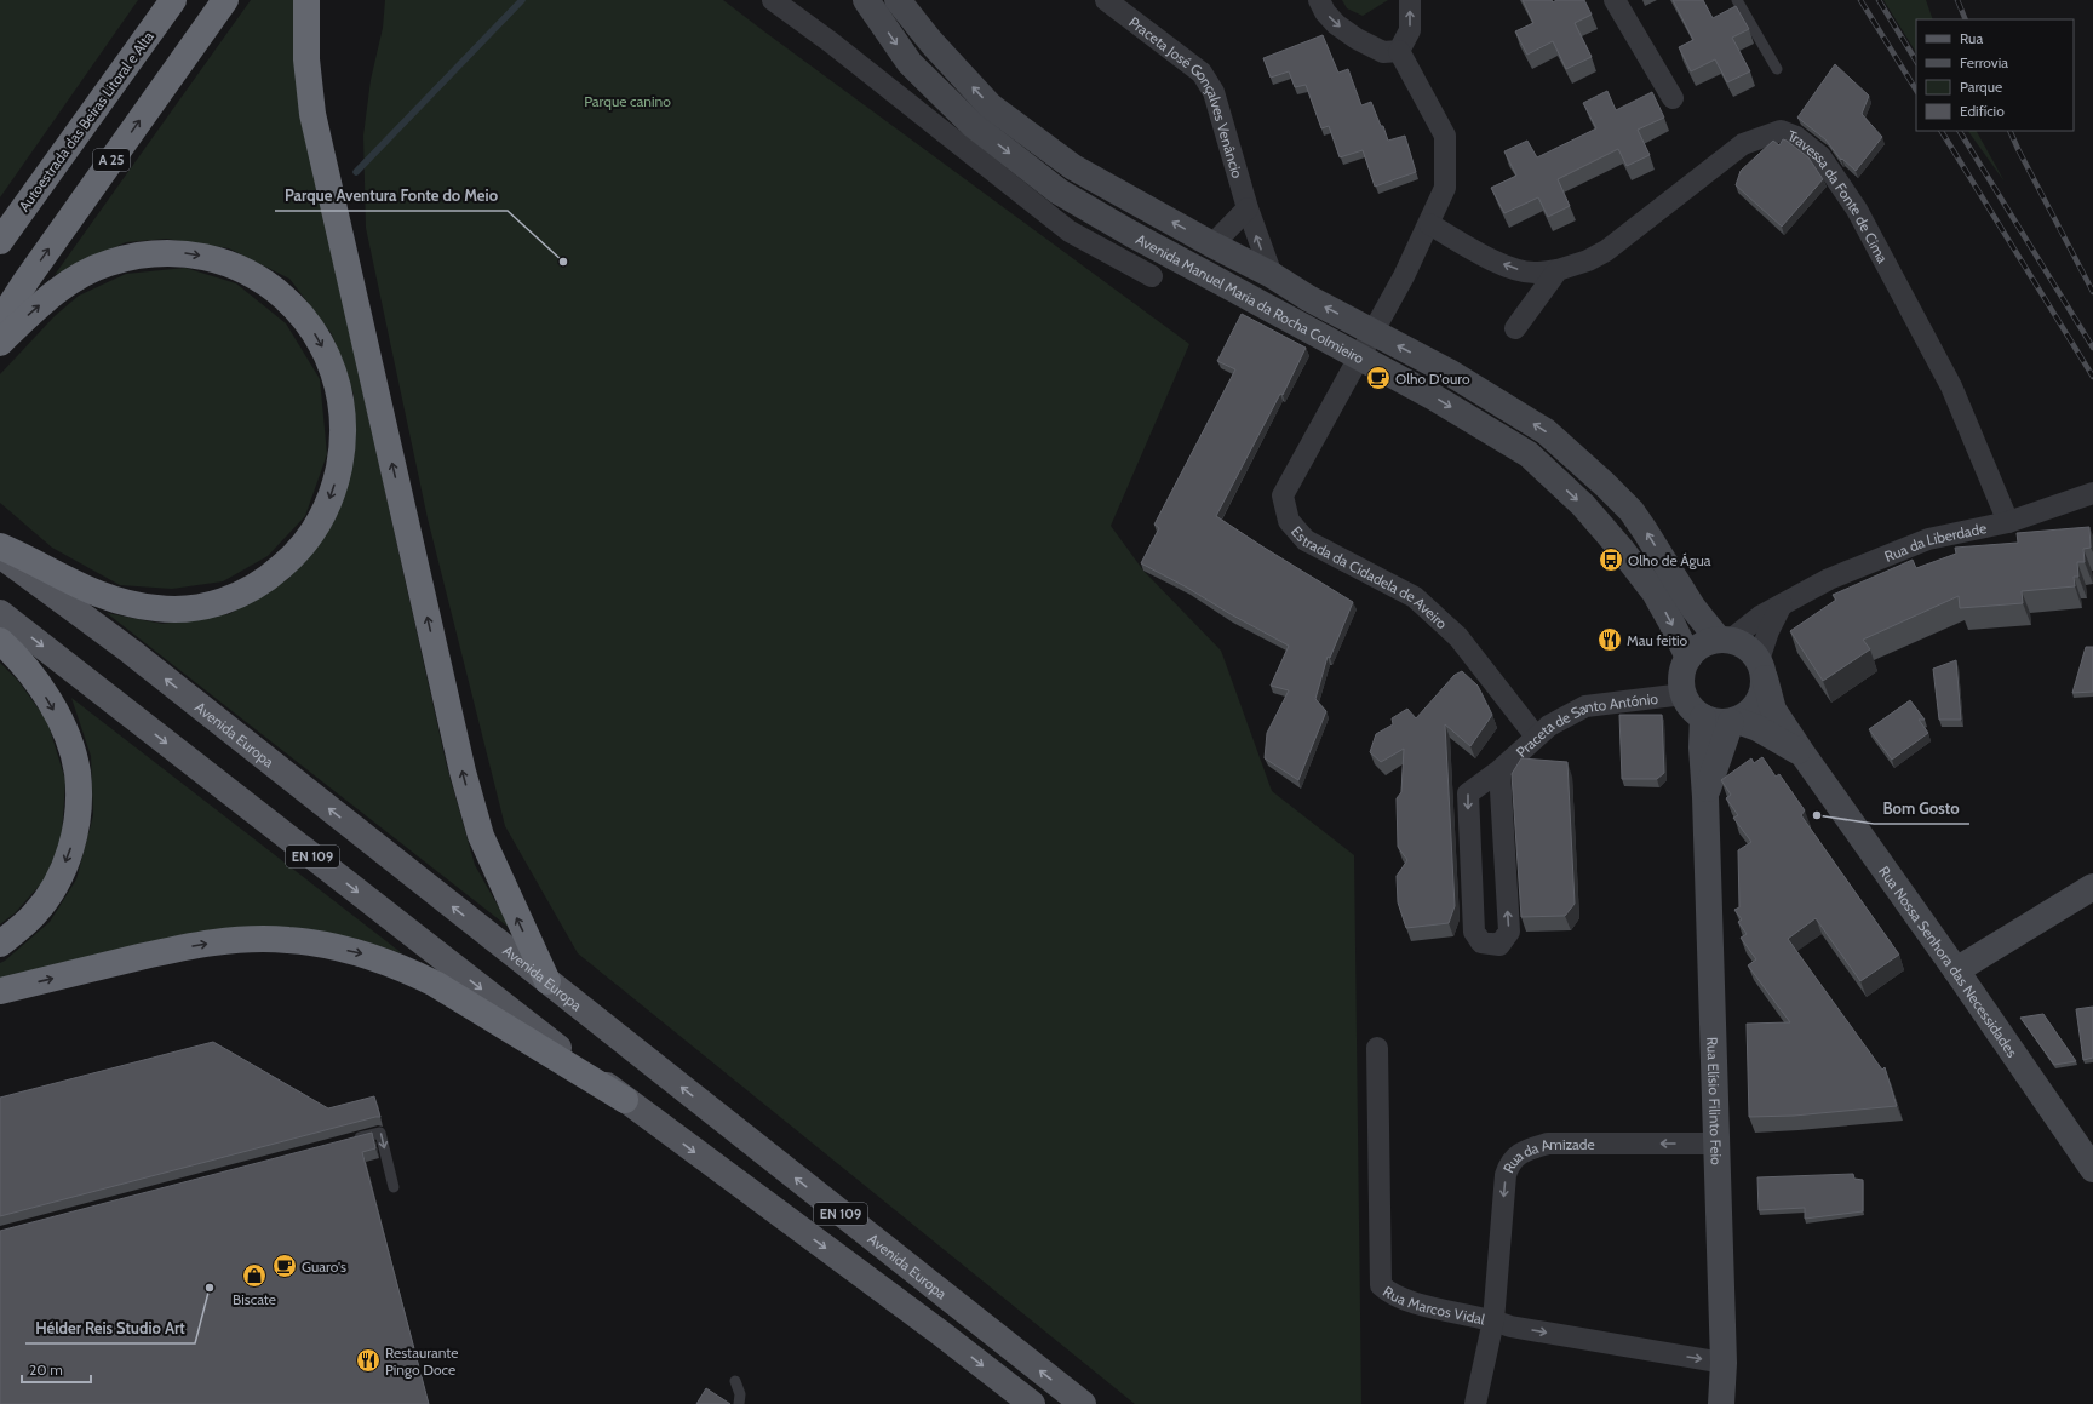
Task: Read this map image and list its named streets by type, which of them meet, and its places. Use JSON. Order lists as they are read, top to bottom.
{
  "streets": {
    "highway": ["Autoestrada das Beiras Litoral e Alta", "A 25"],
    "main road": [
      "Avenida Manuel Maria da Rocha Colmieiro",
      "Avenida Europa",
      "EN 109",
      "Rua Nossa Senhora das Necessidades",
      "Rua Elísio Filinto Feio"
    ],
    "street": [
      "Praceta José Gonçalves Venâncio",
      "Travessa da Fonte de Cima",
      "Rua da Liberdade",
      "Estrada da Cidadela de Aveiro",
      "Praceta de Santo António",
      "Rua da Amizade",
      "Rua Marcos Vidal"
    ]
  },
  "crossings": [
    ["Praceta José Gonçalves Venâncio", "Avenida Manuel Maria da Rocha Colmieiro"],
    ["Travessa da Fonte de Cima", "Rua da Liberdade"],
    ["Travessa da Fonte de Cima", "Estrada da Cidadela de Aveiro"],
    ["Avenida Manuel Maria da Rocha Colmieiro", "Rua da Liberdade"],
    ["Avenida Manuel Maria da Rocha Colmieiro", "Estrada da Cidadela de Aveiro"],
    ["Avenida Manuel Maria da Rocha Colmieiro", "Praceta de Santo António"],
    ["Avenida Manuel Maria da Rocha Colmieiro", "Rua Nossa Senhora das Necessidades"],
    ["Avenida Manuel Maria da Rocha Colmieiro", "Rua Elísio Filinto Feio"],
    ["Rua da Liberdade", "Praceta de Santo António"],
    ["Rua da Liberdade", "Rua Nossa Senhora das Necessidades"],
    ["Rua da Liberdade", "Rua Elísio Filinto Feio"],
    ["Estrada da Cidadela de Aveiro", "Praceta de Santo António"],
    ["Praceta de Santo António", "Rua Nossa Senhora das Necessidades"],
    ["Praceta de Santo António", "Rua Elísio Filinto Feio"],
    ["Rua Nossa Senhora das Necessidades", "Rua Elísio Filinto Feio"],
    ["Rua Elísio Filinto Feio", "Rua da Amizade"],
    ["Rua Elísio Filinto Feio", "Rua Marcos Vidal"],
    ["Rua da Amizade", "Rua Marcos Vidal"]
  ],
  "one_way": ["Rua Marcos Vidal"],
  "parks": ["Parque canino"],
  "places": {
    "other": ["Parque Aventura Fonte do Meio", "Bom Gosto", "Hélder Reis Studio Art"],
    "cafe": ["Olho D'ouro", "Guaro's"],
    "bus stop": ["Olho de Água"],
    "restaurant": ["Mau feitio", "Restaurante Pingo Doce"],
    "shop": ["Biscate"]
  },
  "legend": [
    "Rua",
    "Ferrovia",
    "Parque",
    "Edifício"
  ],
  "scale_bar": "20 m"
}
